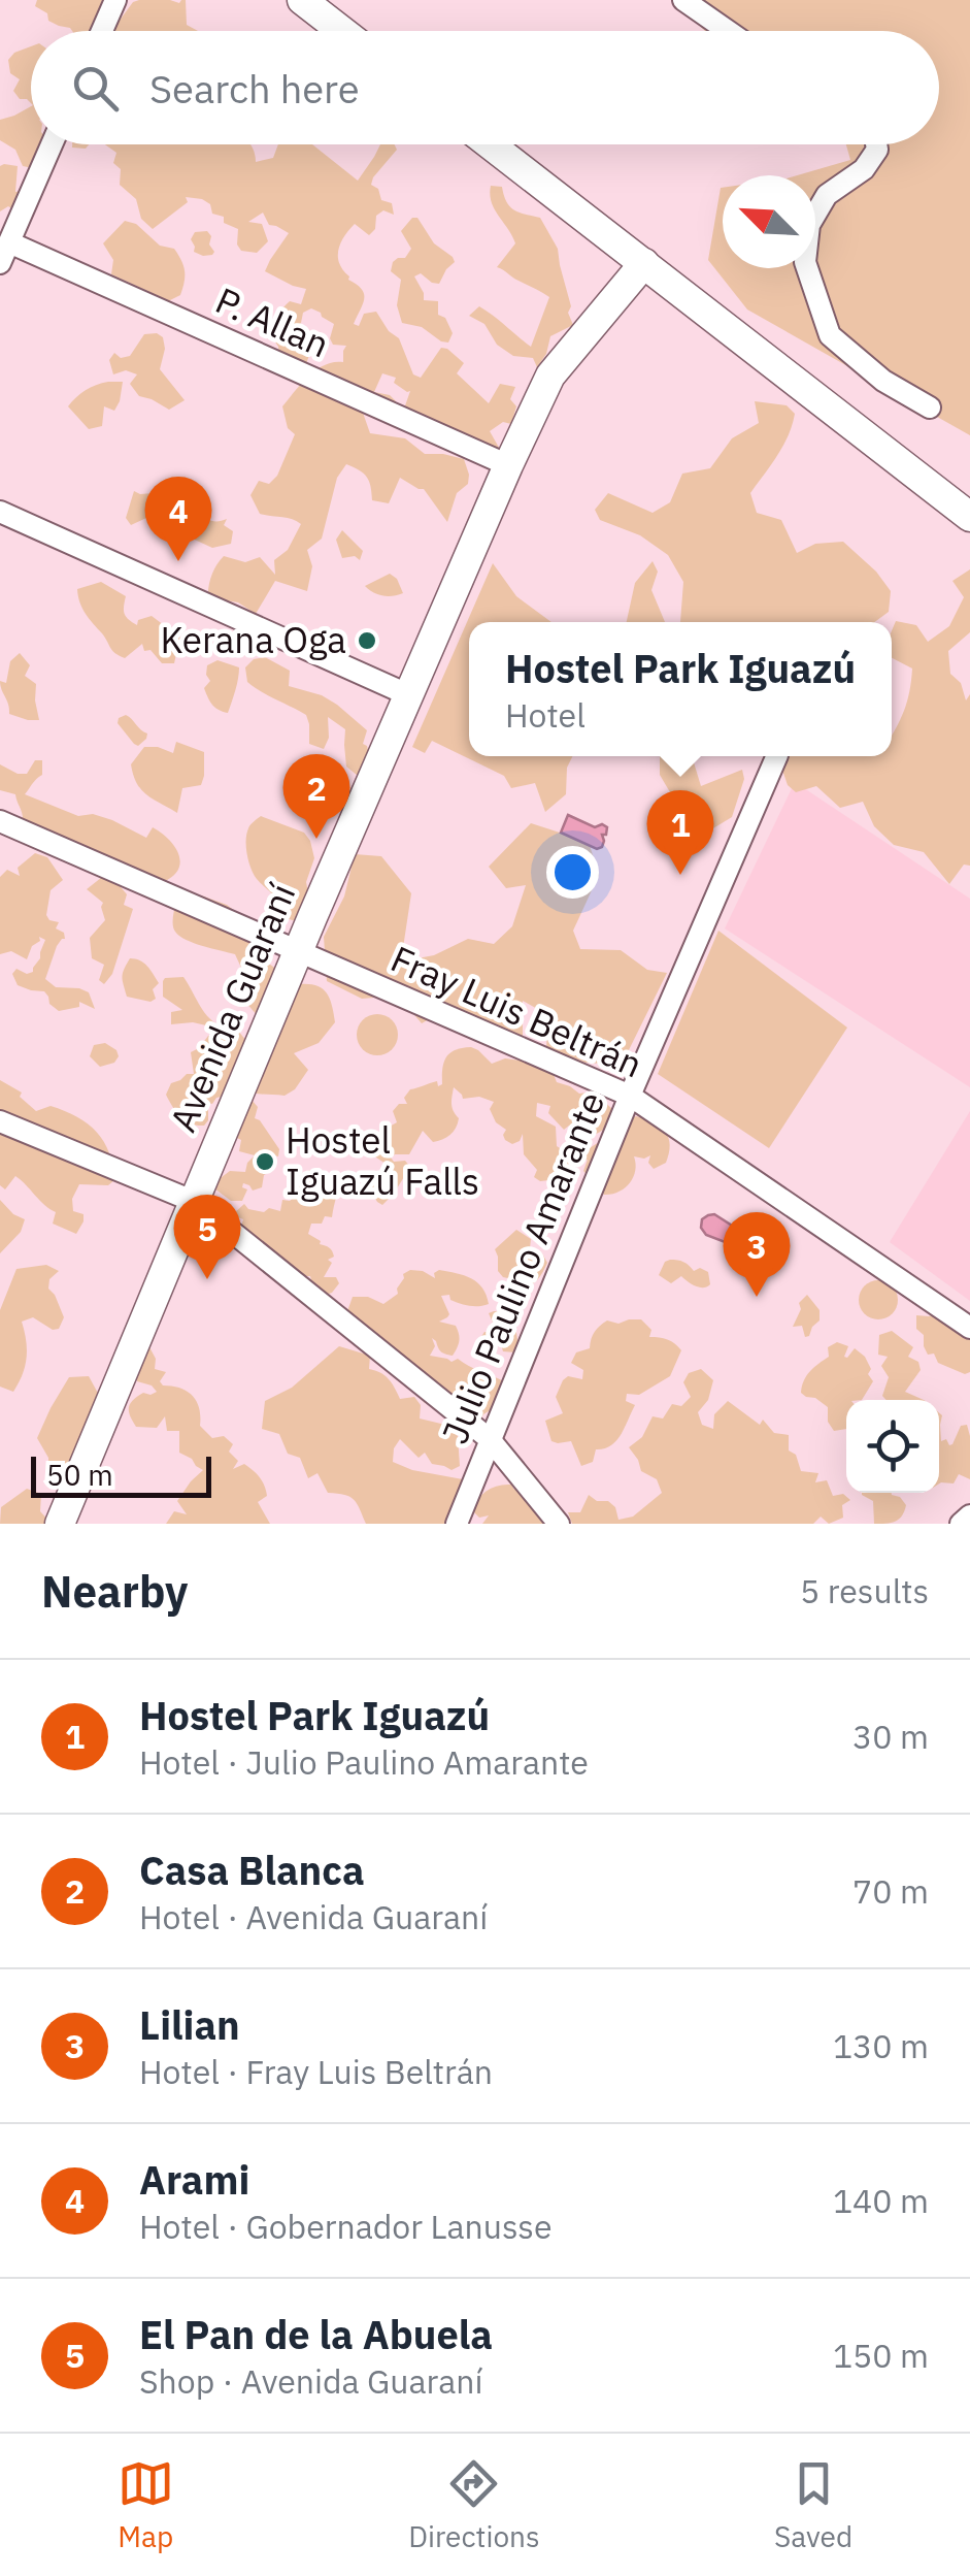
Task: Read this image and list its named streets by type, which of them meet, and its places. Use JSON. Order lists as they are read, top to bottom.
{
  "streets": {
    "main road": ["Avenida Guaraní"],
    "street": ["P. Allan", "Fray Luis Beltrán", "Julio Paulino Amarante"]
  },
  "crossings": [
    ["P. Allan", "Avenida Guaraní"],
    ["Avenida Guaraní", "Fray Luis Beltrán"],
    ["Fray Luis Beltrán", "Julio Paulino Amarante"]
  ],
  "places": ["Kerana Oga", "Hostel Iguazú Falls"],
  "scale_bar": "50 m",
  "north": "top left",
  "page": {
    "search": "Search here",
    "pins": [
      "4",
      "2",
      "1",
      "5",
      "3"
    ],
    "popup": ["Hostel Park Iguazú", "Hotel"],
    "scale": "50 m",
    "heading": ["Nearby", "5 results"],
    "list": [
      {
        "mark": "1",
        "name": "Hostel Park Iguazú",
        "note": "Hotel · Julio Paulino Amarante",
        "value": "30 m"
      },
      {
        "mark": "2",
        "name": "Casa Blanca",
        "note": "Hotel · Avenida Guaraní",
        "value": "70 m"
      },
      {
        "mark": "3",
        "name": "Lilian",
        "note": "Hotel · Fray Luis Beltrán",
        "value": "130 m"
      },
      {
        "mark": "4",
        "name": "Arami",
        "note": "Hotel · Gobernador Lanusse",
        "value": "140 m"
      },
      {
        "mark": "5",
        "name": "El Pan de la Abuela",
        "note": "Shop · Avenida Guaraní",
        "value": "150 m"
      }
    ],
    "nav": ["Map", "Directions", "Saved"]
  }
}
